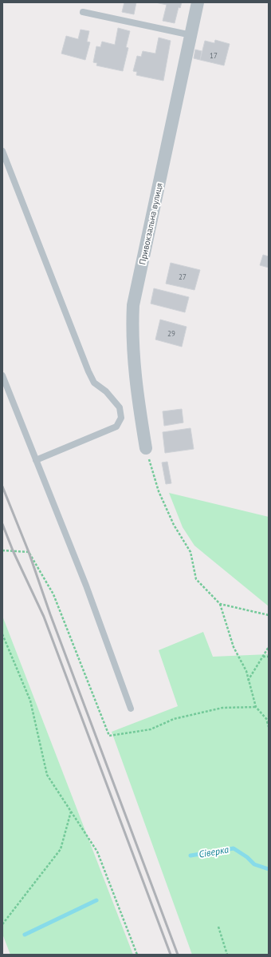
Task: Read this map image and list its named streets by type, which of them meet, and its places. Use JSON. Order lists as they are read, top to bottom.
{
  "streets": {
    "street": ["Привокзальна вулиця"]
  },
  "water": ["Сіверка"],
  "house_numbers": ["17", "27", "29"]
}
